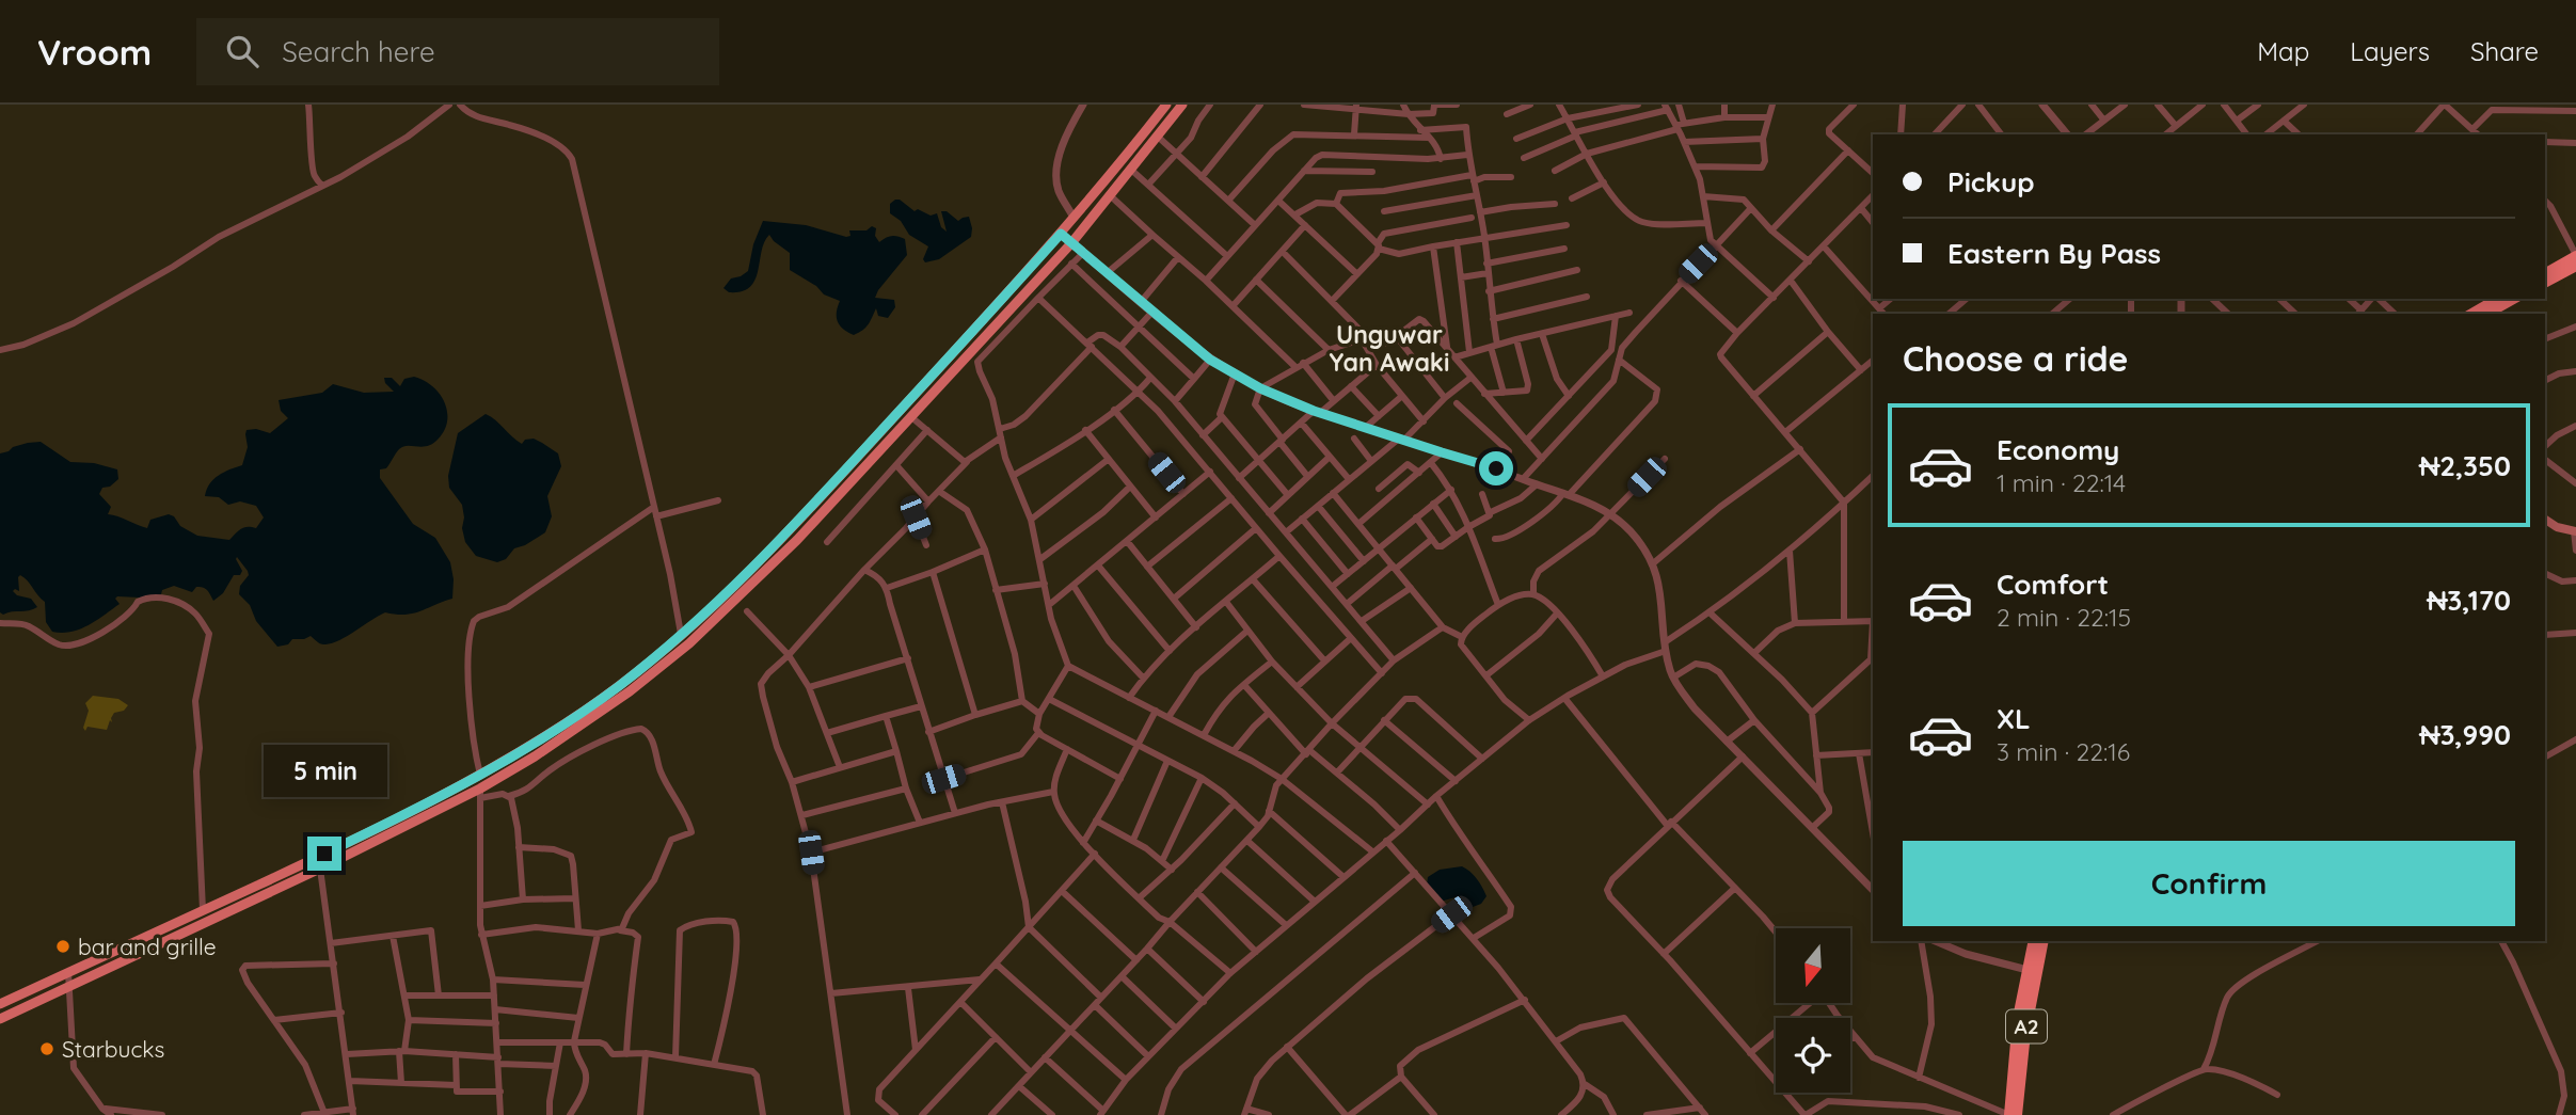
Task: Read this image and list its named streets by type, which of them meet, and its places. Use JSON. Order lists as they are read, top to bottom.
{
  "streets": {
    "highway": ["A2"]
  },
  "districts": ["Unguwar Yan Awaki"],
  "places": ["bar and grille", "Starbucks"],
  "north": "bottom",
  "page": {
    "header": "Vroom",
    "search": "Search here",
    "nav": ["Map", "Layers", "Share"],
    "banner": ["Pickup", "Eastern By Pass"],
    "heading": "Choose a ride",
    "list": [
      {
        "name": "Economy",
        "note": "1 min · 22:14",
        "value": "₦2,350"
      },
      {
        "name": "Comfort",
        "note": "2 min · 22:15",
        "value": "₦3,170"
      },
      {
        "name": "XL",
        "note": "3 min · 22:16",
        "value": "₦3,990"
      }
    ],
    "bubble": "5 min",
    "buttons": "Confirm"
  }
}
